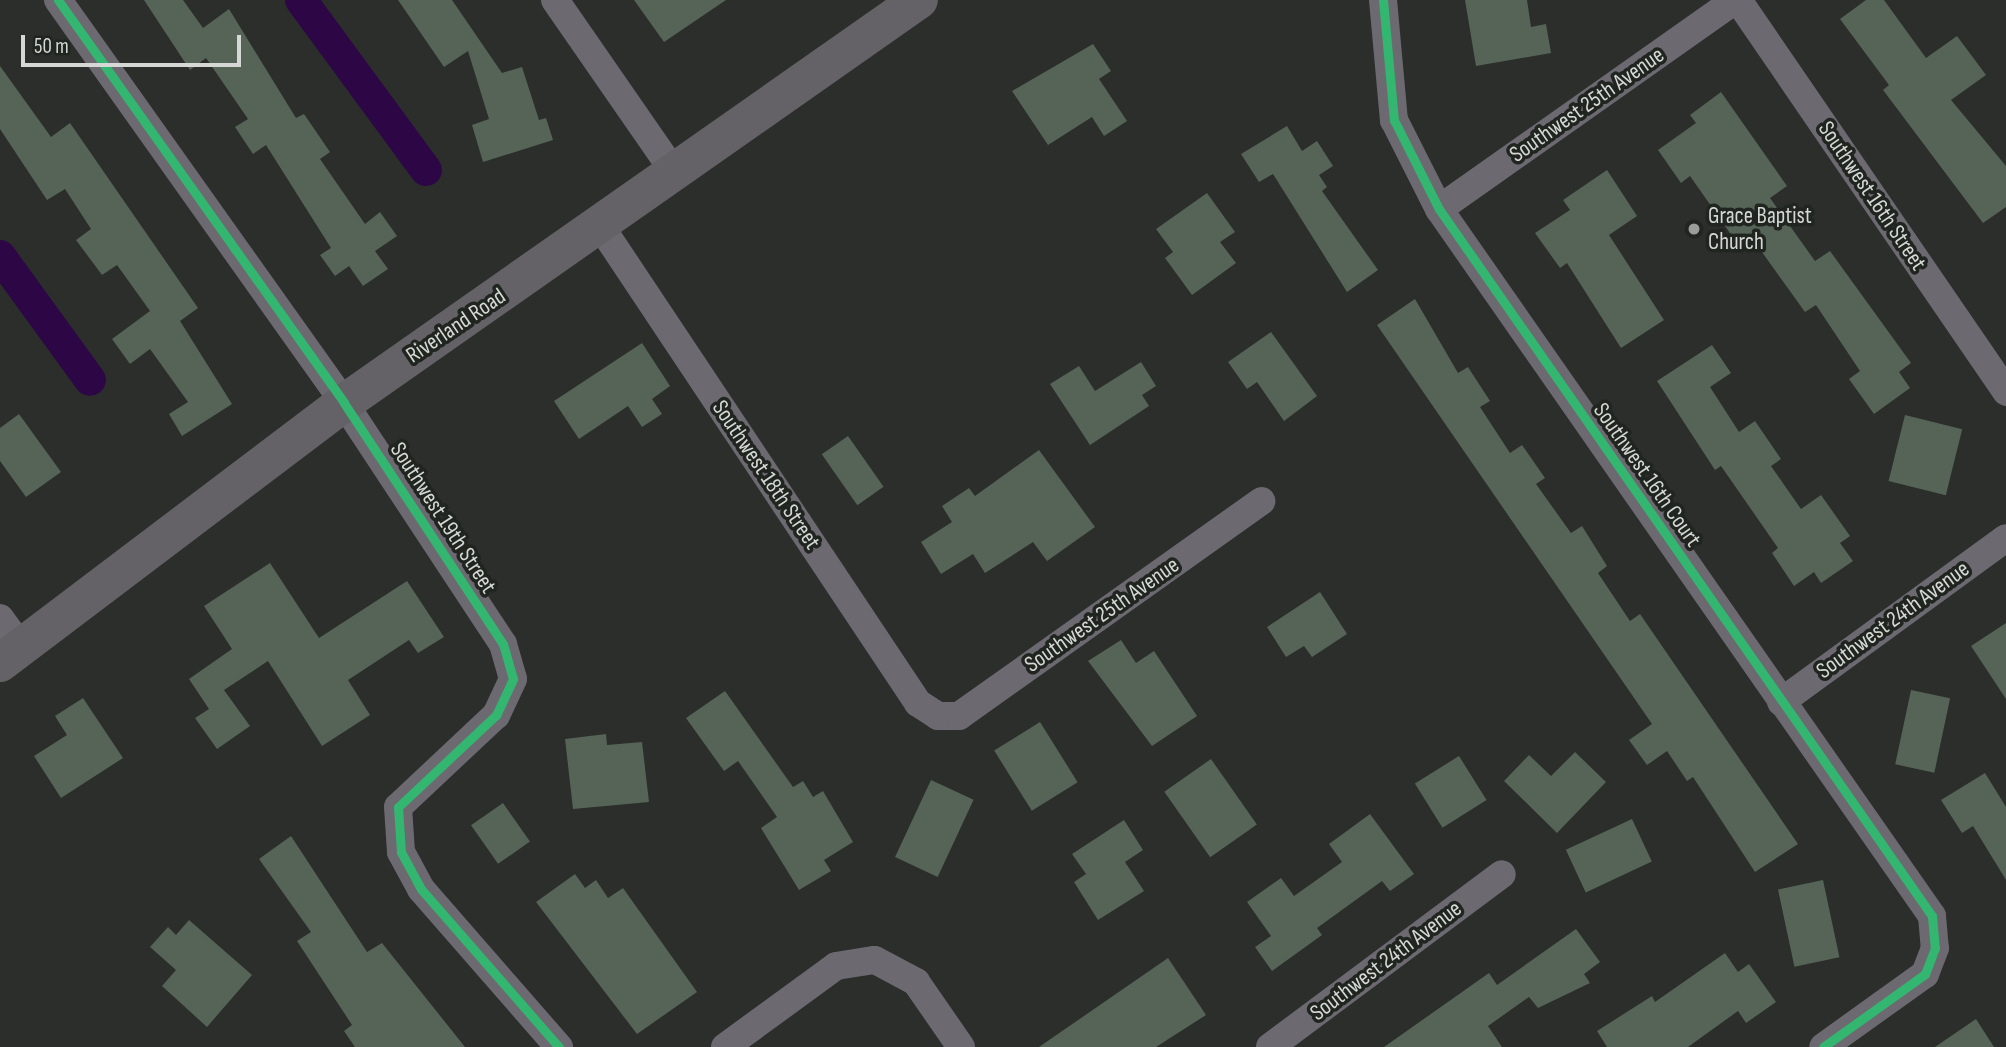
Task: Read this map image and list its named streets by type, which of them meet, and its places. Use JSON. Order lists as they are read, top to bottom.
{
  "streets": {
    "street": [
      "Southwest 25th Avenue",
      "Southwest 16th Street",
      "Riverland Road",
      "Southwest 18th Street",
      "Southwest 16th Court",
      "Southwest 19th Street",
      "Southwest 24th Avenue"
    ]
  },
  "crossings": [
    ["Southwest 25th Avenue", "Southwest 16th Street"],
    ["Southwest 25th Avenue", "Southwest 18th Street"],
    ["Southwest 25th Avenue", "Southwest 16th Court"],
    ["Riverland Road", "Southwest 18th Street"],
    ["Riverland Road", "Southwest 19th Street"],
    ["Southwest 16th Court", "Southwest 24th Avenue"]
  ],
  "places": ["Grace Baptist Church"],
  "scale_bar": "50 m"
}
